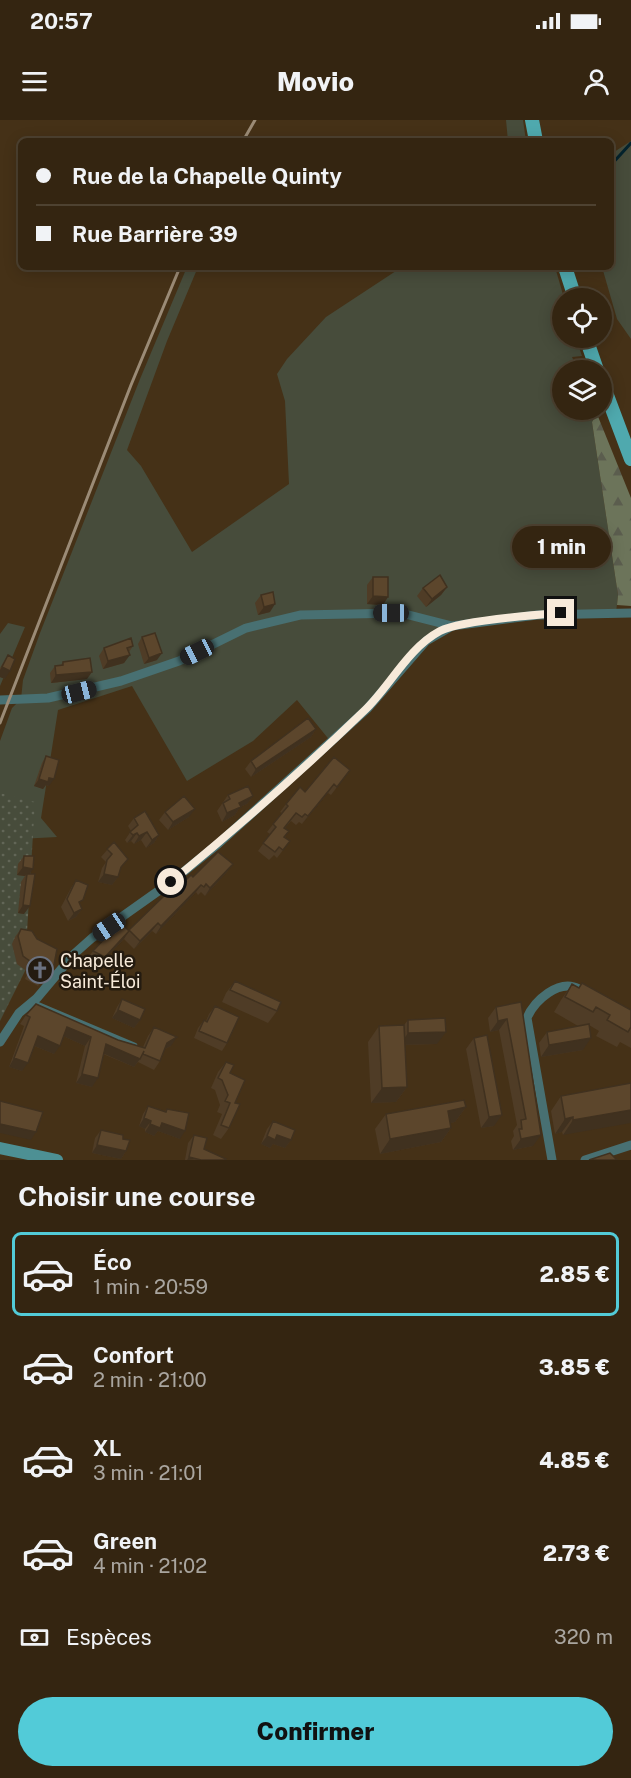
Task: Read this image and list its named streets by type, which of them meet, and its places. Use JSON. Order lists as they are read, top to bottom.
{
  "places": {
    "church": ["Chapelle Saint-Éloi"]
  },
  "page": {
    "status": "20:57",
    "header": "Movio",
    "banner": ["Rue de la Chapelle Quinty", "Rue Barrière 39"],
    "bubble": "1 min",
    "heading": "Choisir une course",
    "list": [
      {
        "name": "Éco",
        "note": "1 min · 20:59",
        "value": "2.85 €"
      },
      {
        "name": "Confort",
        "note": "2 min · 21:00",
        "value": "3.85 €"
      },
      {
        "name": "XL",
        "note": "3 min · 21:01",
        "value": "4.85 €"
      },
      {
        "name": "Green",
        "note": "4 min · 21:02",
        "value": "2.73 €"
      }
    ],
    "pay": ["Espèces", "320 m"],
    "buttons": "Confirmer"
  }
}
